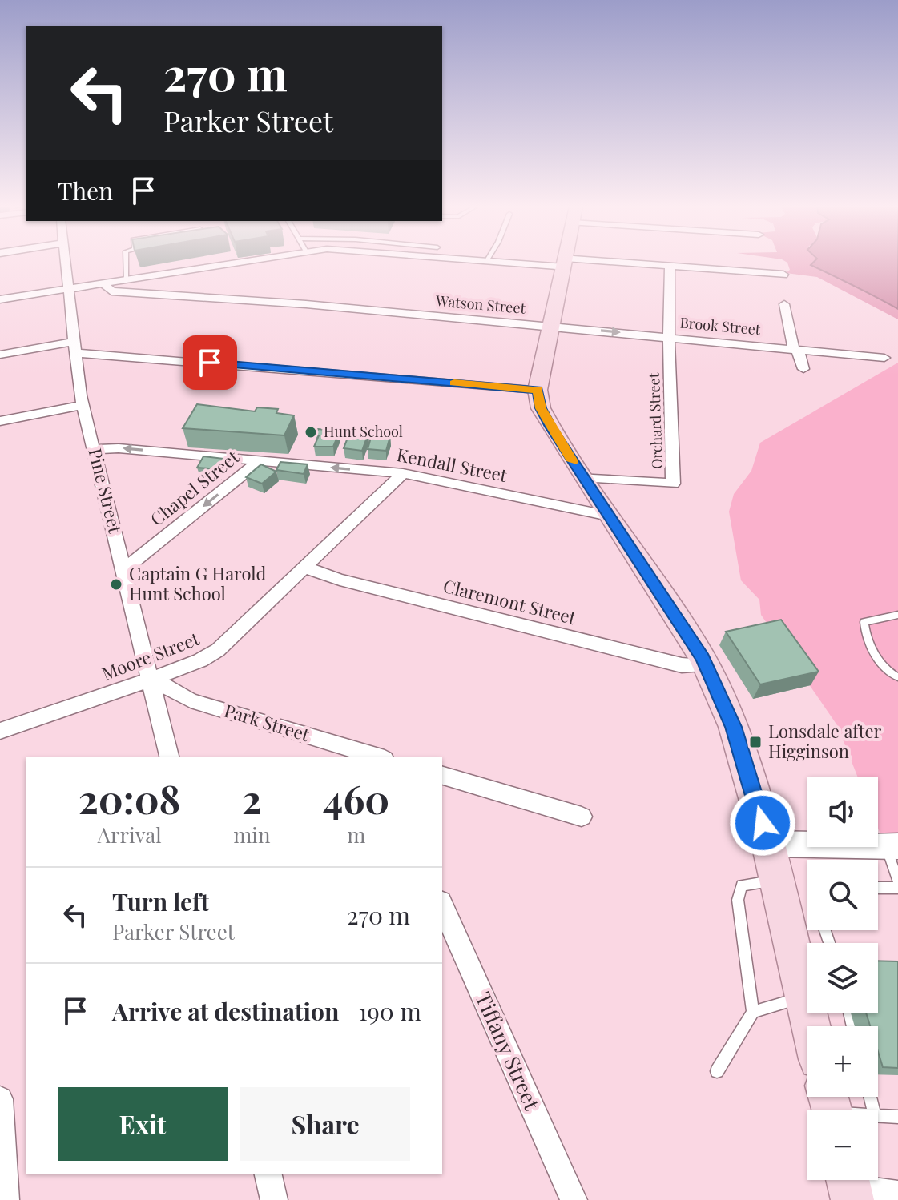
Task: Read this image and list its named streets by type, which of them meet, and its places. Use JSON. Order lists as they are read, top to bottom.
{
  "streets": {
    "street": [
      "Watson Street",
      "Brook Street",
      "Orchard Street",
      "Kendall Street",
      "Chapel Street",
      "Pine Street",
      "Claremont Street",
      "Moore Street",
      "Park Street",
      "Tiffany Street"
    ]
  },
  "crossings": [
    ["Watson Street", "Brook Street"],
    ["Brook Street", "Orchard Street"],
    ["Kendall Street", "Chapel Street"],
    ["Kendall Street", "Pine Street"],
    ["Kendall Street", "Moore Street"],
    ["Chapel Street", "Pine Street"],
    ["Pine Street", "Moore Street"],
    ["Pine Street", "Park Street"],
    ["Claremont Street", "Moore Street"],
    ["Moore Street", "Park Street"]
  ],
  "one_way": ["Chapel Street"],
  "places": {
    "other": ["Hunt School", "Captain G Harold Hunt School"],
    "transit": ["Lonsdale after Higginson"]
  },
  "page": {
    "turn": ["270 m", "Parker Street"],
    "then": "Then",
    "eta": [
      "20:08",
      "Arrival",
      "2",
      "min",
      "460",
      "m"
    ],
    "map_buttons": ["+", "−"],
    "list": [
      {
        "name": "Turn left",
        "note": "Parker Street",
        "value": "270 m"
      },
      {
        "name": "Arrive at destination",
        "value": "190 m"
      }
    ],
    "buttons": ["Exit", "Share"]
  }
}
